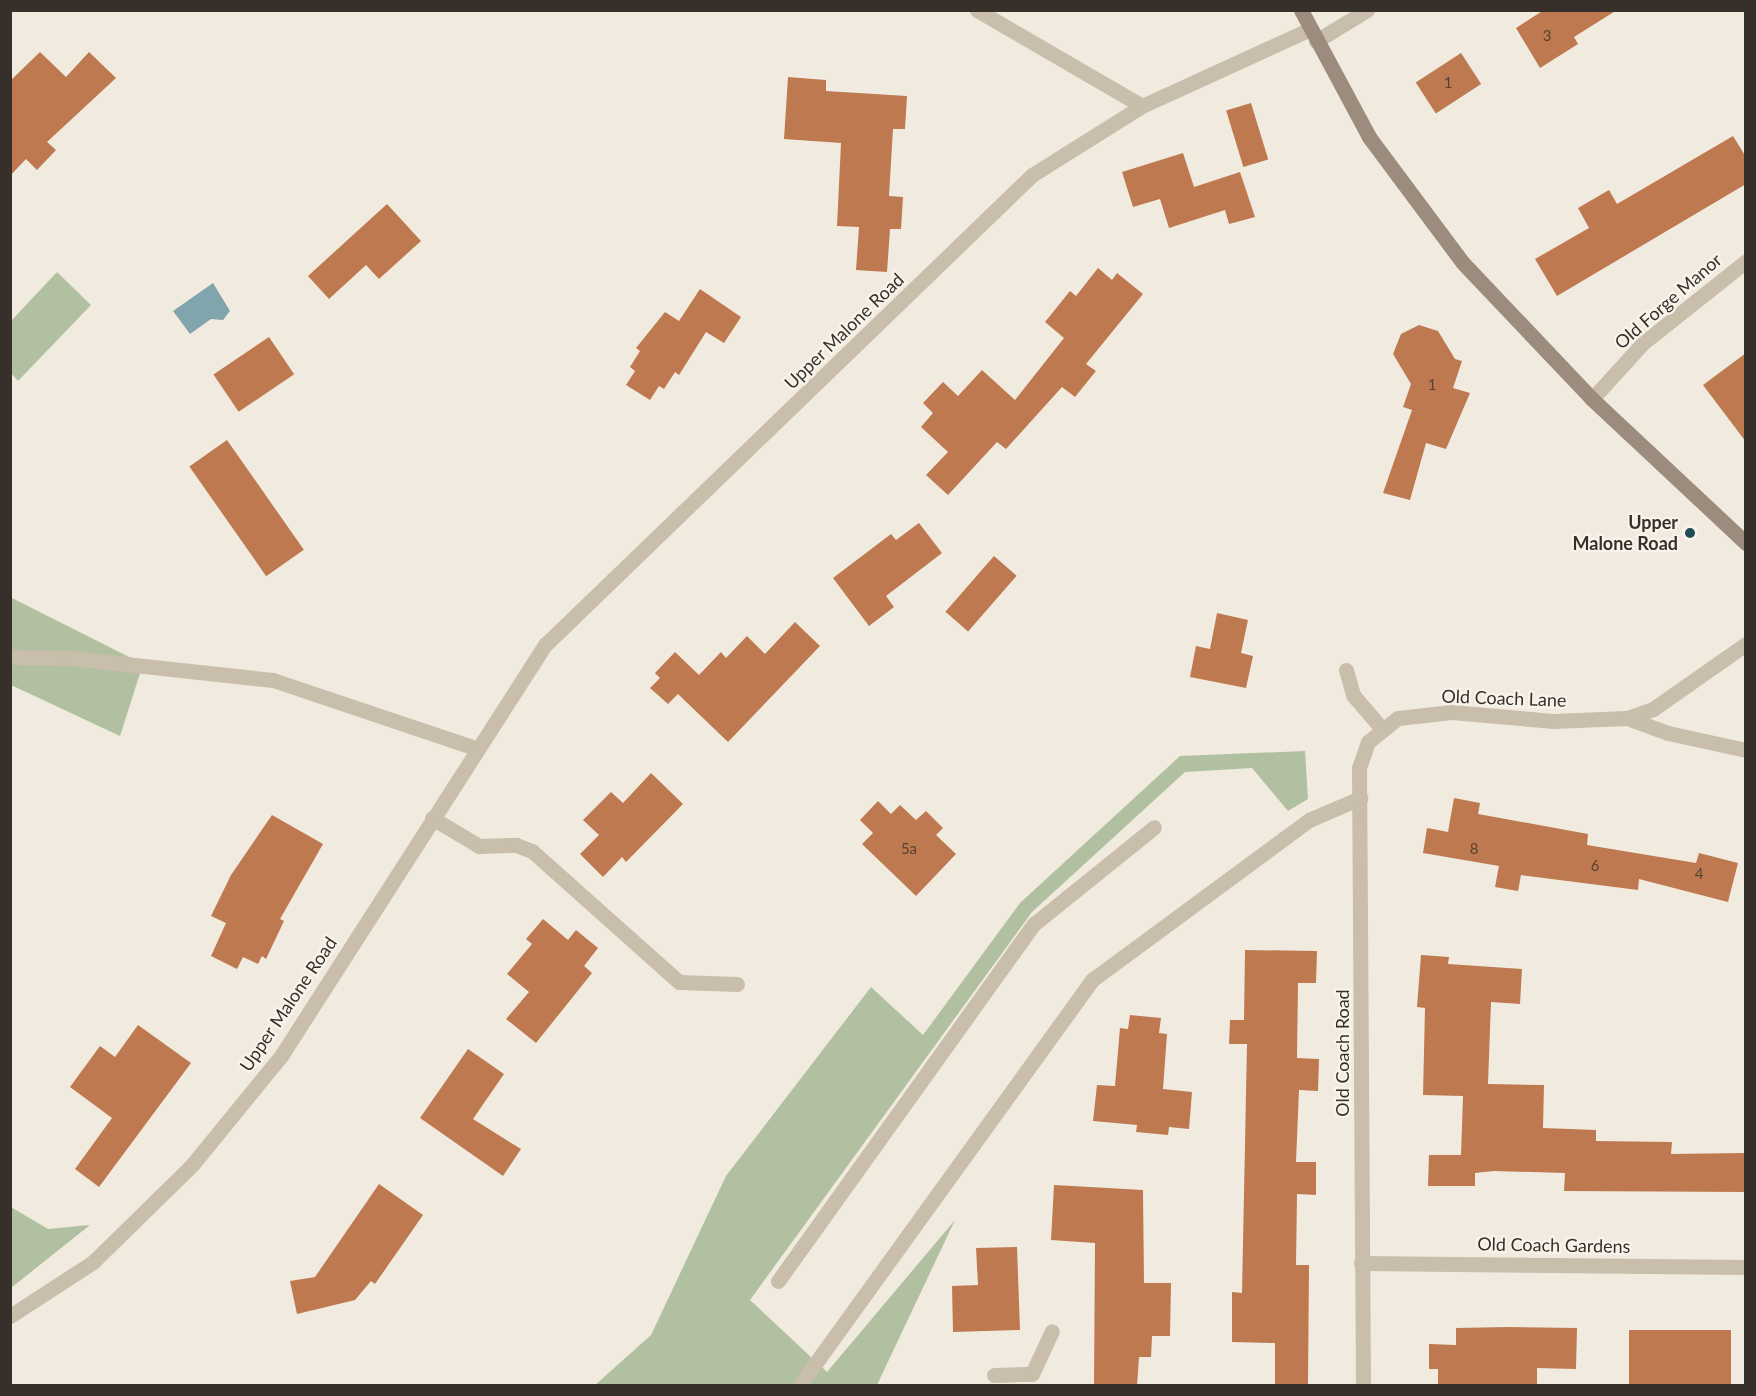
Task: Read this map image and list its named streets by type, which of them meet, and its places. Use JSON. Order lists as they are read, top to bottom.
{
  "streets": {
    "street": [
      "Old Forge Manor",
      "Upper Malone Road",
      "Old Coach Lane",
      "Old Coach Road",
      "Old Coach Gardens"
    ]
  },
  "crossings": [
    ["Old Coach Lane", "Old Coach Road"],
    ["Old Coach Road", "Old Coach Gardens"]
  ],
  "places": ["Upper Malone Road"],
  "house_numbers": [
    "3",
    "1",
    "1",
    "5a",
    "8",
    "6",
    "4"
  ]
}
